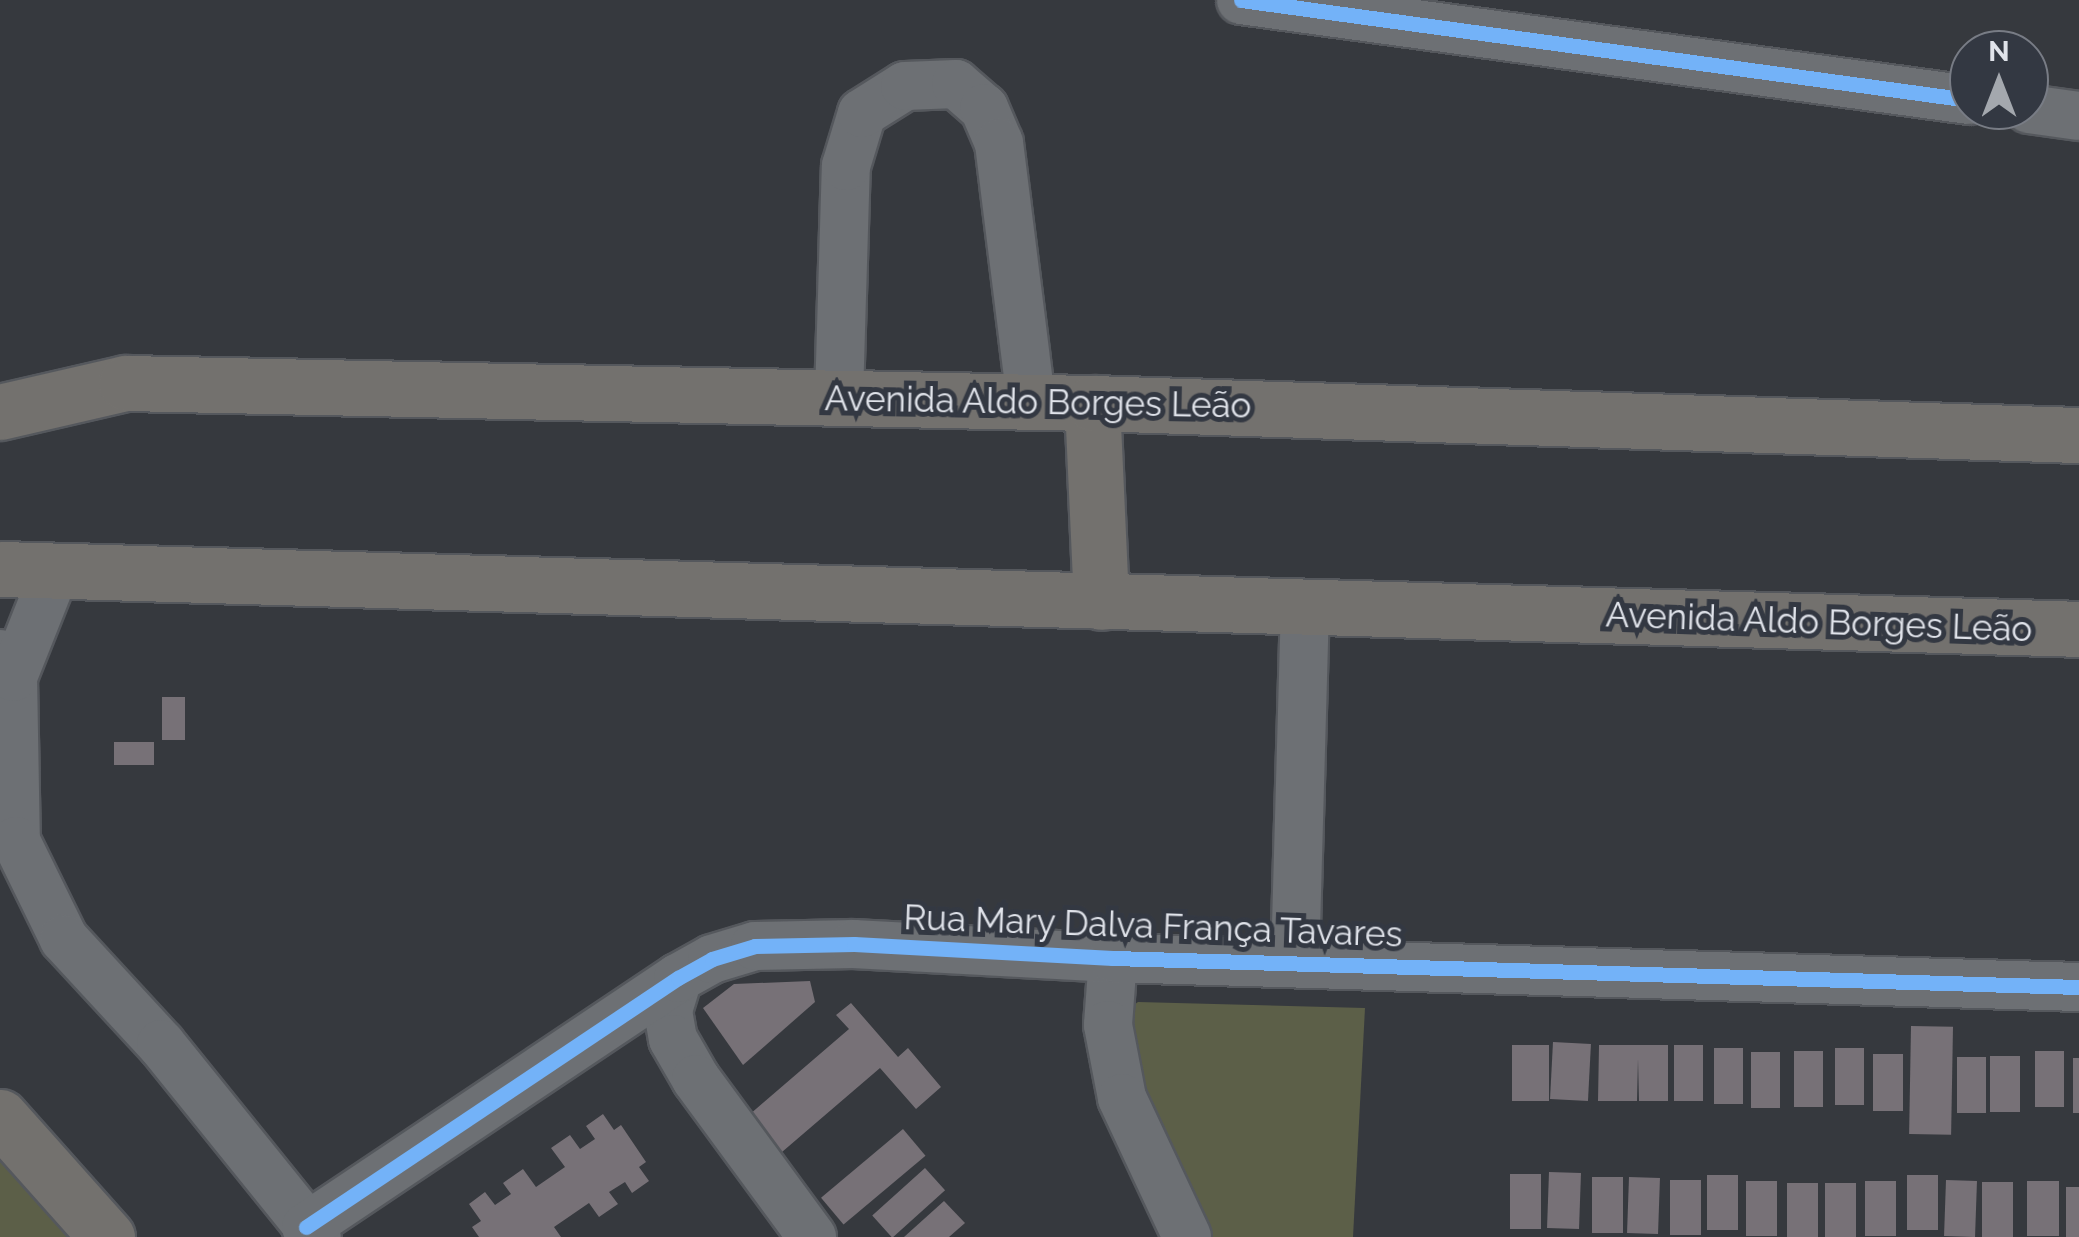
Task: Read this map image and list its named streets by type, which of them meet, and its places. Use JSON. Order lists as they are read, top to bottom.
{
  "streets": {
    "main road": ["Avenida Aldo Borges Leão"],
    "street": ["Rua Mary Dalva França Tavares"]
  },
  "north": "top"
}
